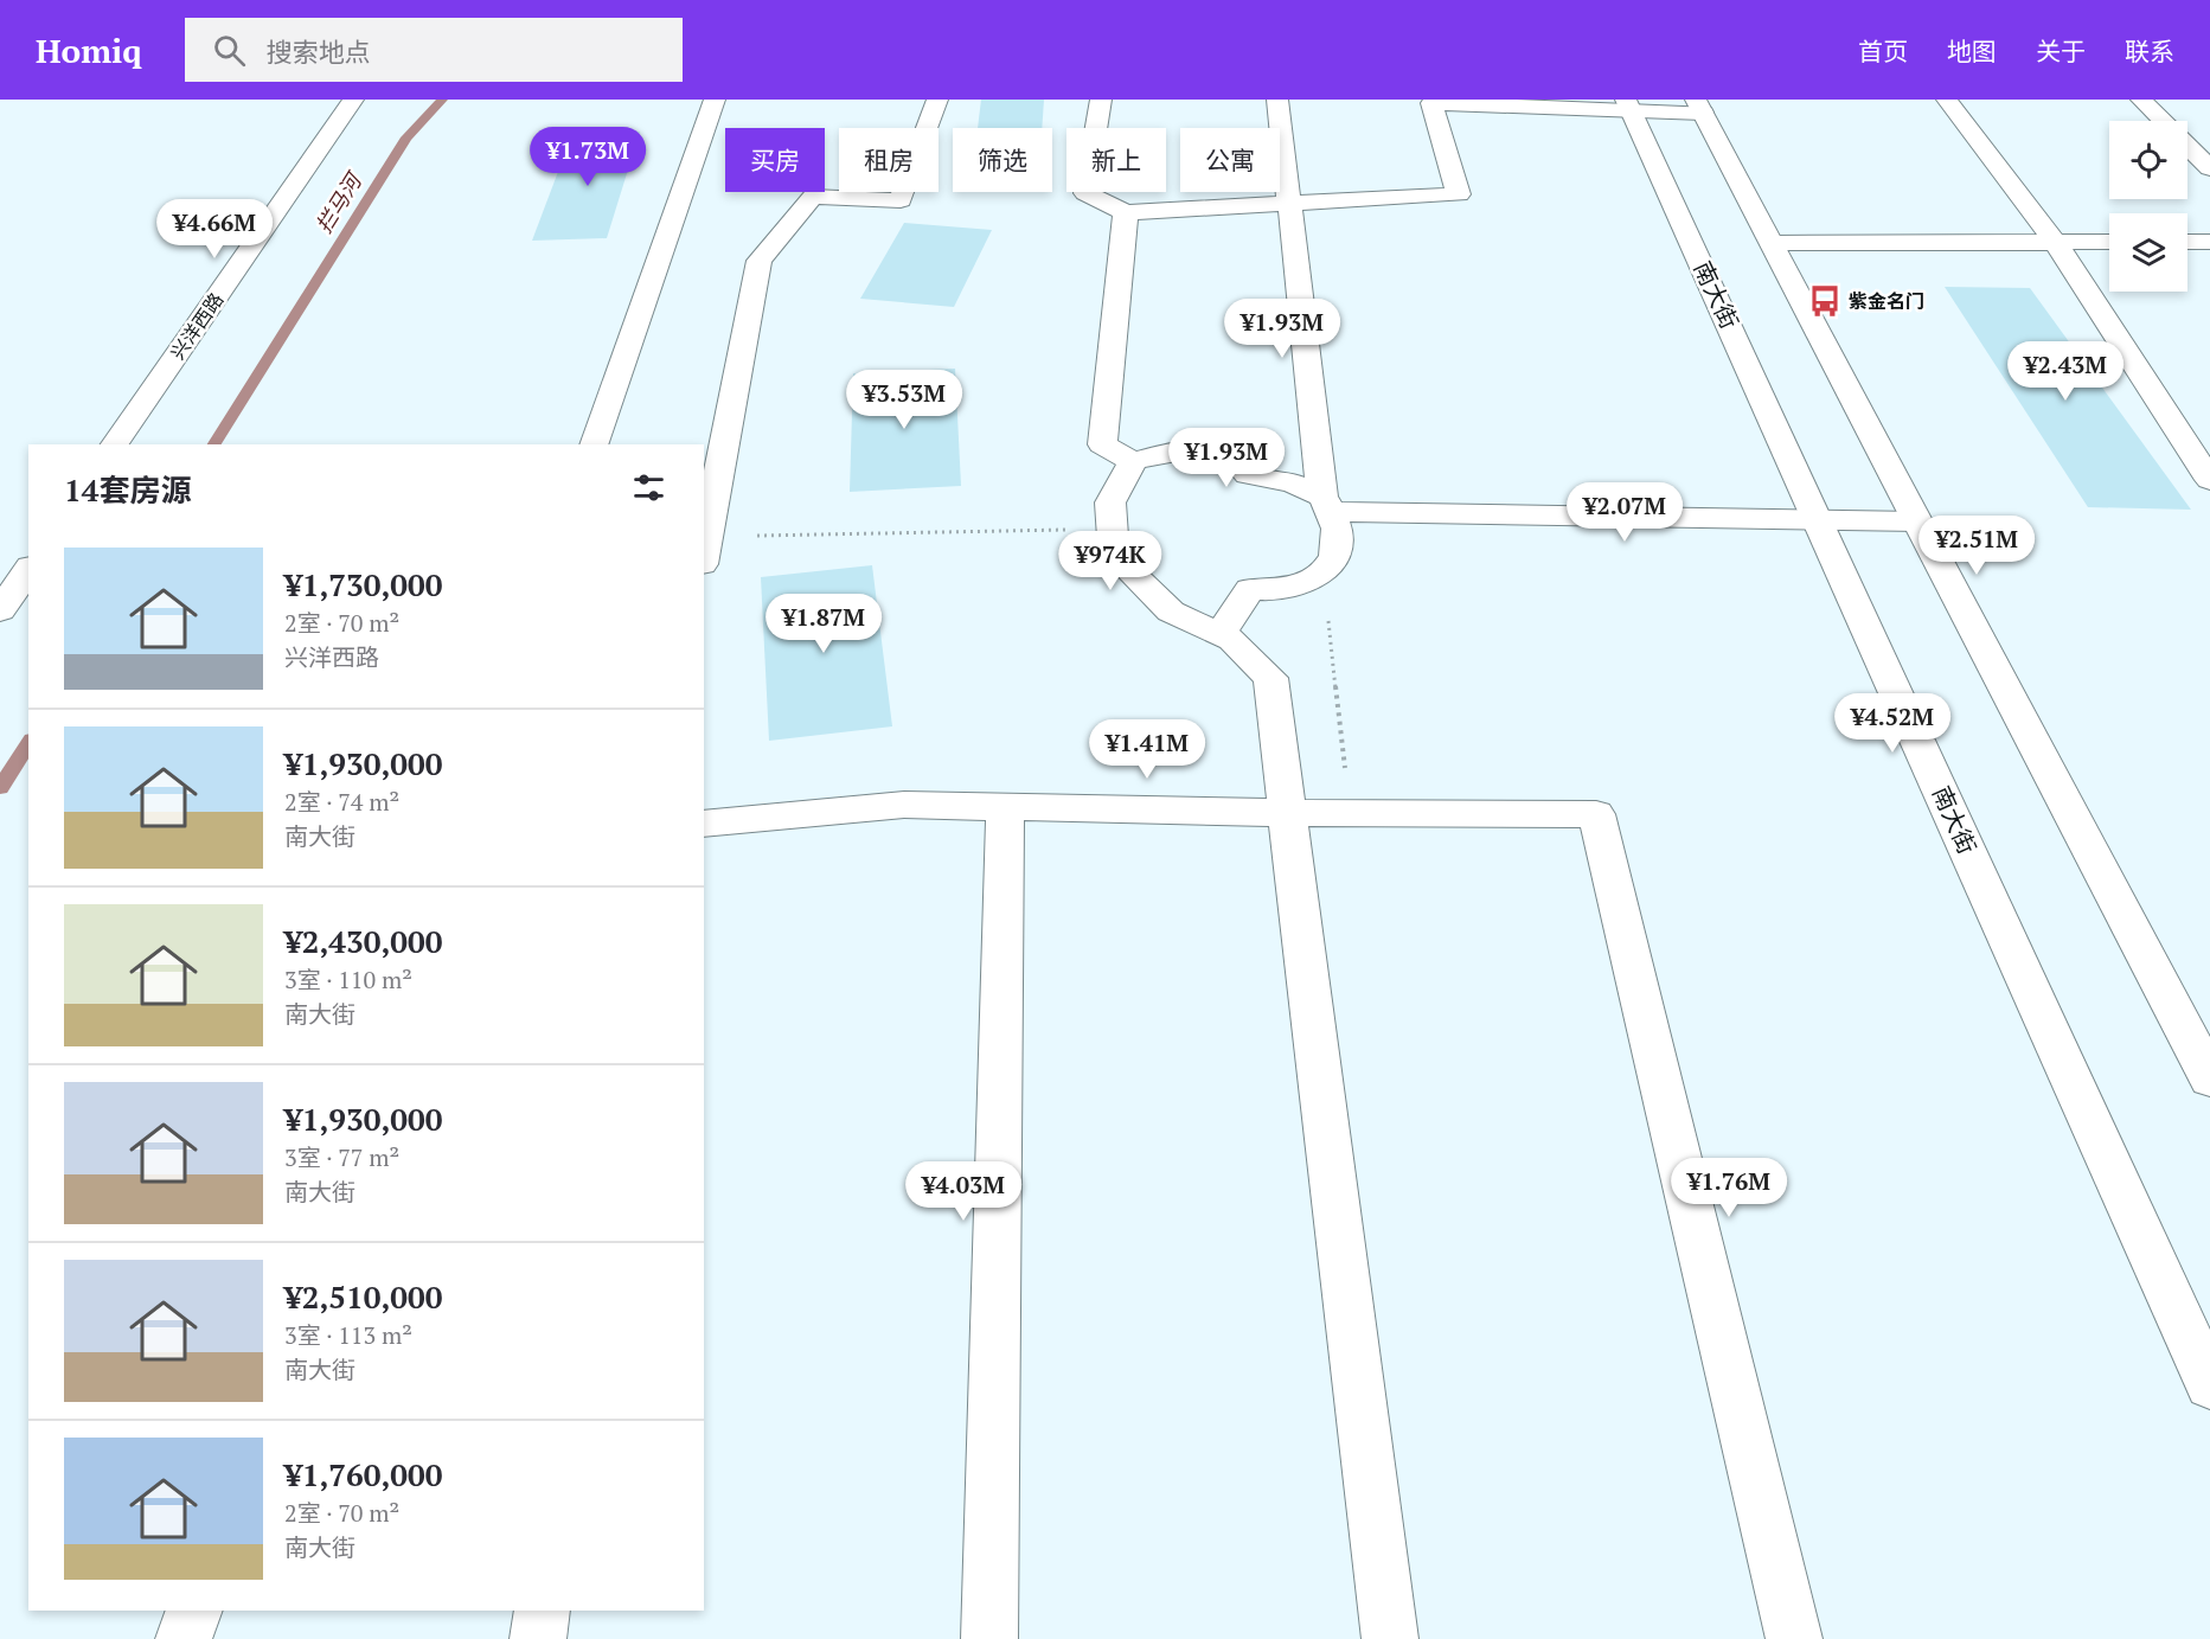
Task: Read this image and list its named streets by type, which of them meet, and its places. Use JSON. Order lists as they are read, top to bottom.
{
  "streets": {
    "street": ["南大街", "兴洋西路"]
  },
  "water": ["拦马河"],
  "places": {
    "bus stop": ["紫金名门"]
  },
  "page": {
    "header": "Homiq",
    "search": "搜索地点",
    "nav": [
      "首页",
      "地图",
      "关于",
      "联系"
    ],
    "price": [
      "¥1.73M",
      "¥4.66M",
      "¥1.93M",
      "¥2.43M",
      "¥3.53M",
      "¥1.93M",
      "¥2.07M",
      "¥2.51M",
      "¥974K",
      "¥1.87M",
      "¥4.52M",
      "¥1.41M",
      "¥1.76M",
      "¥4.03M"
    ],
    "chip": [
      "买房",
      "租房",
      "筛选",
      "新上",
      "公寓"
    ],
    "heading": "14套房源",
    "list": [
      {
        "name": "¥1,730,000",
        "note": "2室 · 70 m² · 兴洋西路"
      },
      {
        "name": "¥1,930,000",
        "note": "2室 · 74 m² · 南大街"
      },
      {
        "name": "¥2,430,000",
        "note": "3室 · 110 m² · 南大街"
      },
      {
        "name": "¥1,930,000",
        "note": "3室 · 77 m² · 南大街"
      },
      {
        "name": "¥2,510,000",
        "note": "3室 · 113 m² · 南大街"
      },
      {
        "name": "¥1,760,000",
        "note": "2室 · 70 m² · 南大街"
      }
    ]
  }
}
